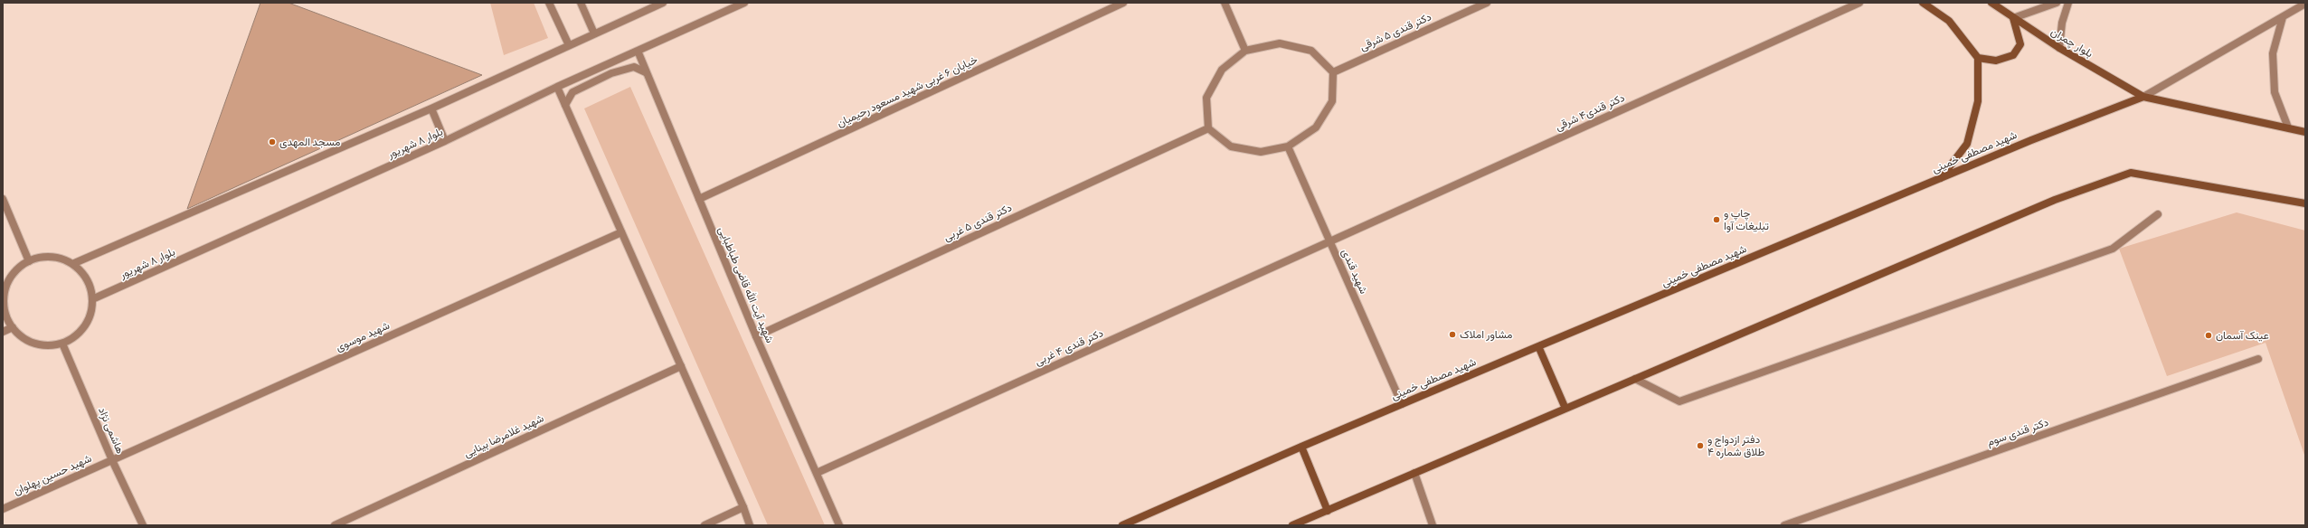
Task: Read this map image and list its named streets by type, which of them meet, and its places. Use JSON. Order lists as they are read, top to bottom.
{
  "streets": {
    "main road": ["بلوار چمران", "شهید مصطفی خمینی"],
    "street": [
      "دکتر قندی ۵ شرقی",
      "خیابان ۶ غربی شهید مسعود رحیمیان",
      "دکتر قندی۴ شرقی",
      "بلوار ۸ شهریور",
      "دکتر قندی ۵ غربی",
      "شهید قندی",
      "شهید آیت الله قاضی طباطبایی",
      "شهید موسوی",
      "دکتر قندی ۴ غربی",
      "هاشمی نژاد",
      "دکتر قندی سوم",
      "شهید غلامرضا بینایی",
      "شهید حسین پهلوان"
    ]
  },
  "crossings": [
    ["دکتر قندی ۵ شرقی", "دکتر قندی ۵ غربی"],
    ["دکتر قندی ۵ شرقی", "شهید قندی"],
    ["بلوار چمران", "شهید مصطفی خمینی"],
    ["خیابان ۶ غربی شهید مسعود رحیمیان", "شهید آیت الله قاضی طباطبایی"],
    ["دکتر قندی۴ شرقی", "شهید قندی"],
    ["دکتر قندی۴ شرقی", "دکتر قندی ۴ غربی"],
    ["بلوار ۸ شهریور", "شهید آیت الله قاضی طباطبایی"],
    ["بلوار ۸ شهریور", "هاشمی نژاد"],
    ["شهید مصطفی خمینی", "شهید قندی"],
    ["دکتر قندی ۵ غربی", "شهید قندی"],
    ["دکتر قندی ۵ غربی", "شهید آیت الله قاضی طباطبایی"],
    ["شهید قندی", "دکتر قندی ۴ غربی"],
    ["شهید آیت الله قاضی طباطبایی", "دکتر قندی ۴ غربی"],
    ["شهید موسوی", "هاشمی نژاد"],
    ["شهید موسوی", "شهید حسین پهلوان"],
    ["هاشمی نژاد", "شهید حسین پهلوان"]
  ],
  "places": [
    "مسجد المهدی",
    "چاپ و تبلیغات آوا",
    "مشاور املاک",
    "عینک آسمان",
    "دفتر ازدواج و طلاق شماره ۴"
  ]
}
